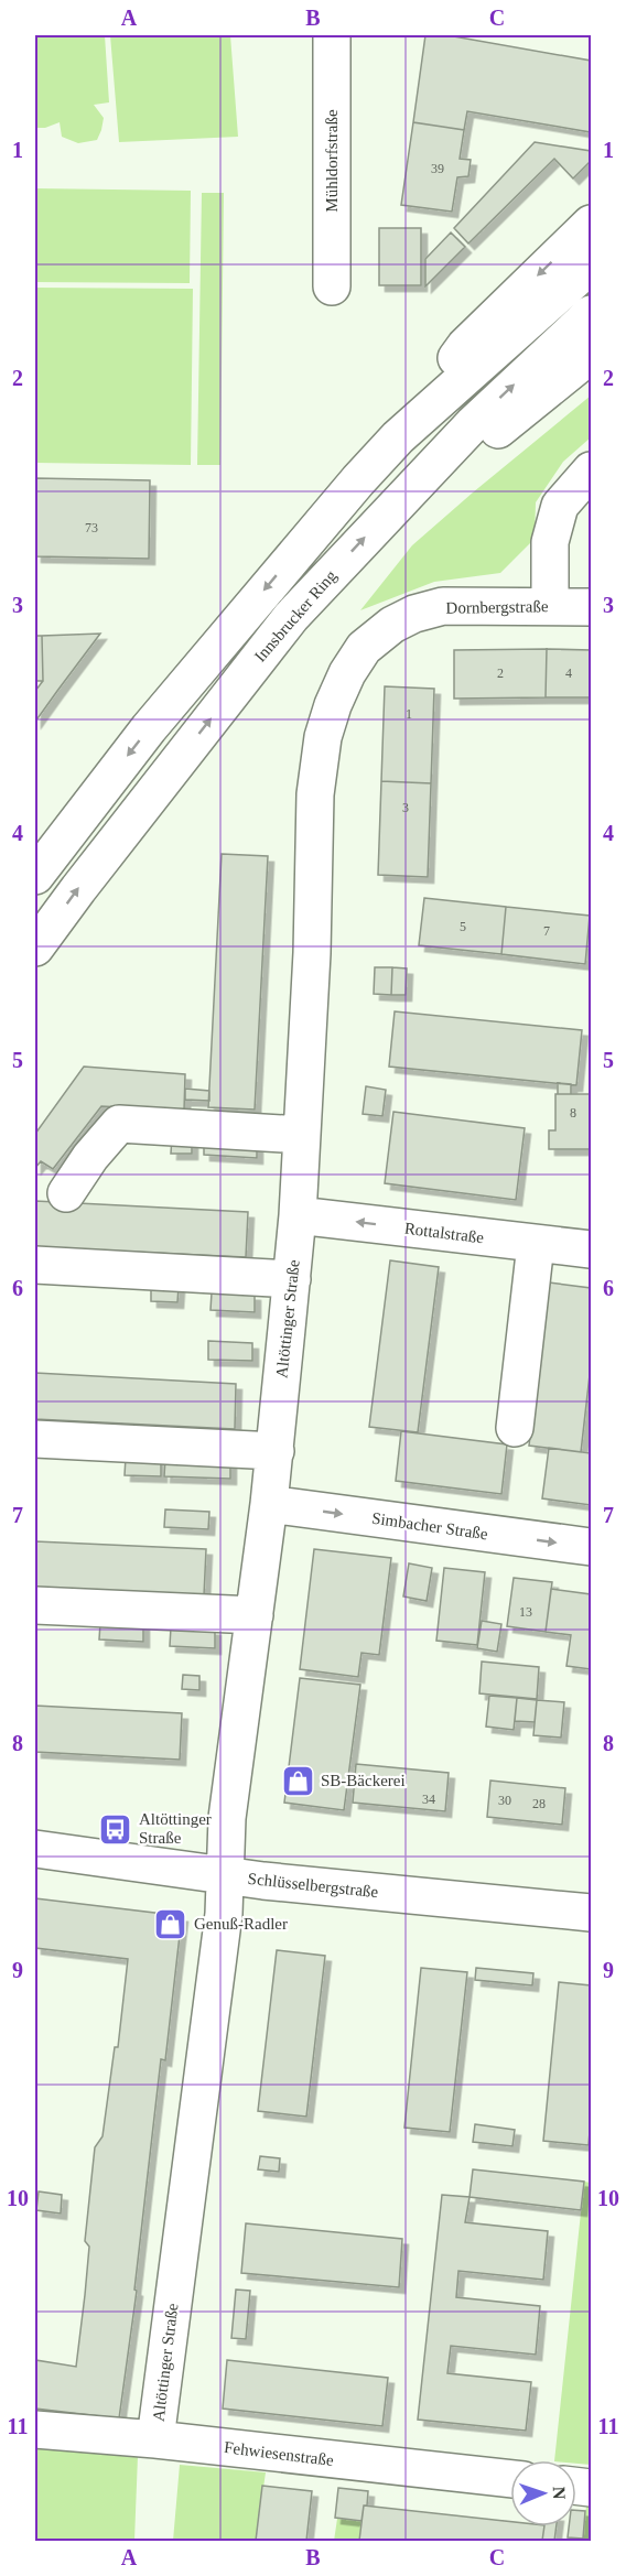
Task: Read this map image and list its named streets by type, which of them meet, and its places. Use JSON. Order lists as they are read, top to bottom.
{
  "streets": {
    "main road": [
      "Mühldorfstraße",
      "Dornbergstraße",
      "Innsbrucker Ring",
      "Rottalstraße",
      "Altöttinger Straße",
      "Simbacher Straße",
      "Schlüsselbergstraße",
      "Fehwiesenstraße"
    ]
  },
  "crossings": [
    ["Dornbergstraße", "Altöttinger Straße"],
    ["Rottalstraße", "Altöttinger Straße"],
    ["Altöttinger Straße", "Simbacher Straße"],
    ["Altöttinger Straße", "Schlüsselbergstraße"],
    ["Altöttinger Straße", "Fehwiesenstraße"]
  ],
  "one_way": ["Rottalstraße", "Simbacher Straße"],
  "places": {
    "shop": ["SB-Bäckerei", "Genuß-Radler"],
    "bus stop": ["Altöttinger Straße"]
  },
  "house_numbers": [
    "39",
    "73",
    "2",
    "4",
    "1",
    "3",
    "5",
    "7",
    "8",
    "13",
    "34",
    "30",
    "28"
  ],
  "north": "right",
  "grid": {
    "columns": ["A", "B", "C"],
    "rows": [
      "1",
      "2",
      "3",
      "4",
      "5",
      "6",
      "7",
      "8",
      "9",
      "10",
      "11"
    ]
  }
}
